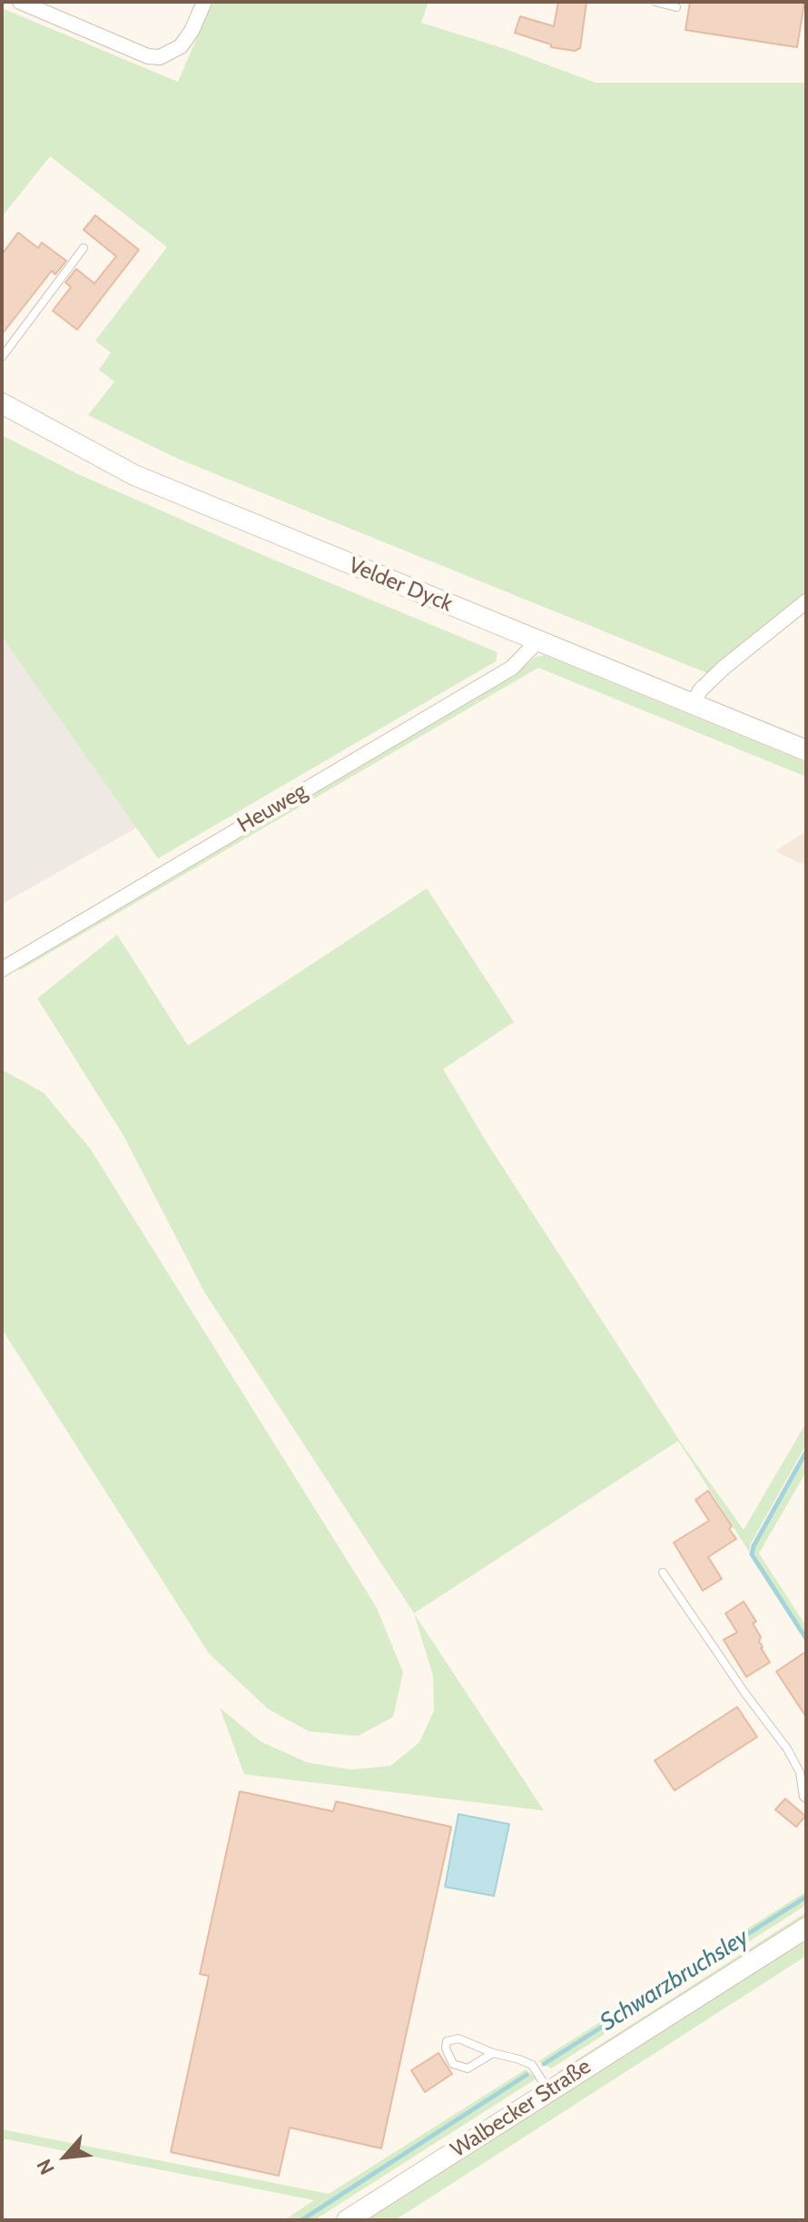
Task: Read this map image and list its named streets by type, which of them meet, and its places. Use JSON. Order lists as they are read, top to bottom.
{
  "streets": {
    "main road": ["Velder Dyck", "Walbecker Straße"],
    "street": ["Heuweg"]
  },
  "crossings": [
    ["Velder Dyck", "Heuweg"]
  ],
  "water": ["Schwarzbruchsley"],
  "north": "bottom left"
}
